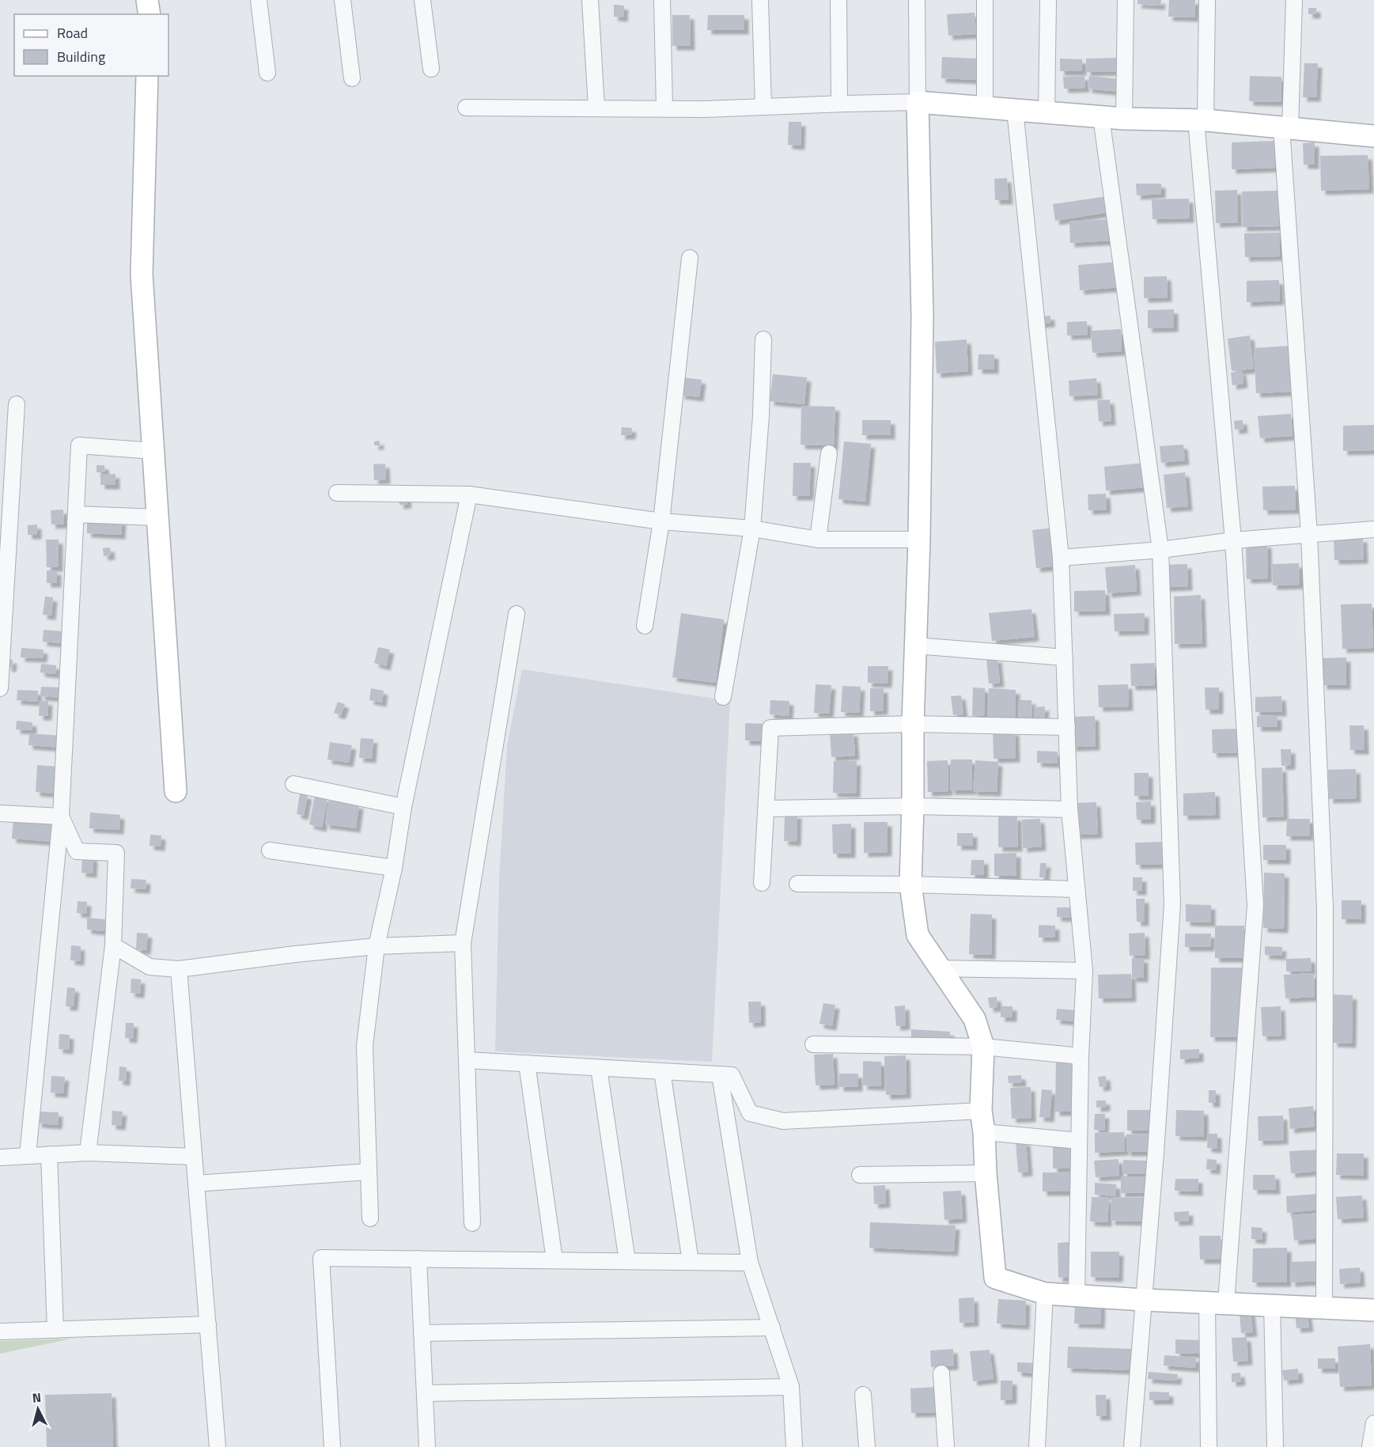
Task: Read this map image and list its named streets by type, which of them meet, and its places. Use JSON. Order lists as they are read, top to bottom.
{
  "legend": ["Road", "Building"],
  "north": "top"
}
